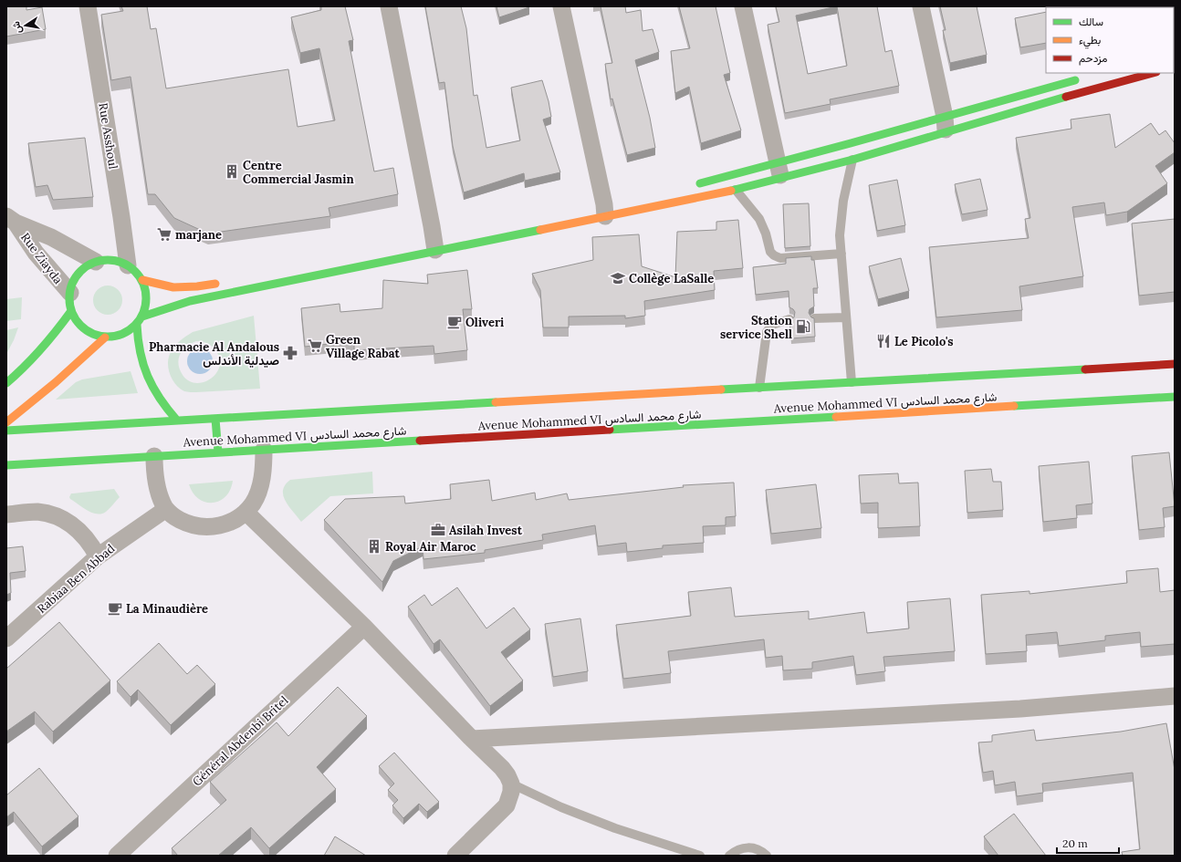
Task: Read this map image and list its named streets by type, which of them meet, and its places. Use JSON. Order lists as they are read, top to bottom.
{
  "streets": {
    "main road": ["Avenue Mohammed VI شارع محمد السادس"],
    "street": [
      "Rue Asshoul",
      "Rue Ziayda",
      "Rabiaa Ben Abbad",
      "Général Abdenbi Britel"
    ]
  },
  "crossings": [
    ["Rue Asshoul", "Rue Ziayda"]
  ],
  "places": {
    "building": ["Centre Commercial Jasmin", "Royal Air Maroc"],
    "supermarket": ["marjane", "Green Village Rabat"],
    "school or university": ["Collège LaSalle"],
    "cafe": ["Oliveri", "La Minaudière"],
    "fuel station": ["Station service Shell"],
    "restaurant": ["Le Picolo's"],
    "pharmacy": ["Pharmacie Al Andalous صيدلية الأندلس"],
    "office": ["Asilah Invest"]
  },
  "legend": ["سالك", "بطيء", "مزدحم"],
  "scale_bar": "20 m",
  "north": "left"
}
